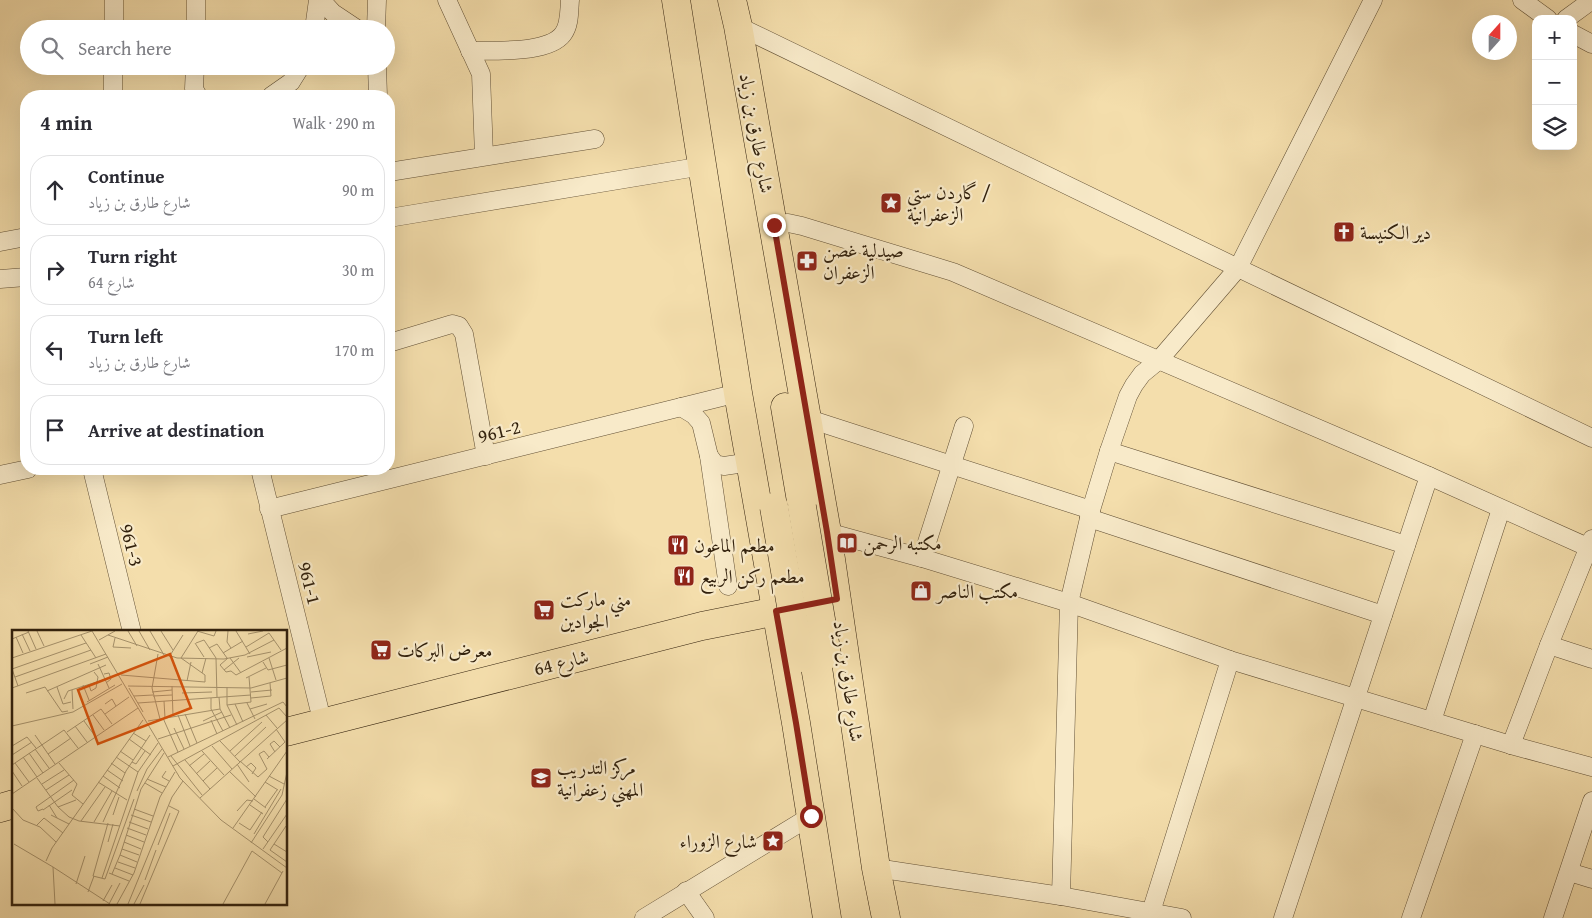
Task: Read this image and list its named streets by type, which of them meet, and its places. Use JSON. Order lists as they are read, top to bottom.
{
  "streets": {
    "main road": ["شارع طارق بن زياد", "شارع 64"],
    "street": ["961-2", "961-3", "961-1"]
  },
  "crossings": [
    ["شارع طارق بن زياد", "شارع 64"],
    ["961-2", "961-1"],
    ["961-1", "شارع 64"]
  ],
  "places": {
    "place": ["گاردن ستي / الزعفرانية", "شارع الزوراء"],
    "church": ["دير الكنيسة"],
    "pharmacy": ["صيدلية غصن الزعفران"],
    "library": ["مكتبه الرحمن"],
    "restaurant": ["مطعم الماعون", "مطعم ركن الربيع"],
    "shop": ["مكتب الناصر"],
    "supermarket": ["مني ماركت الجوادين", "معرض البركات"],
    "school or university": ["مركز التدريب المهني زعفرانية"]
  },
  "north": "top",
  "page": {
    "map_buttons": ["+", "−"],
    "search": "Search here",
    "heading": ["4 min", "Walk · 290 m"],
    "list": [
      ["Continue", "شارع طارق بن زياد", "90 m"],
      ["Turn right", "شارع 64", "30 m"],
      ["Turn left", "شارع طارق بن زياد", "170 m"],
      "Arrive at destination"
    ]
  }
}
